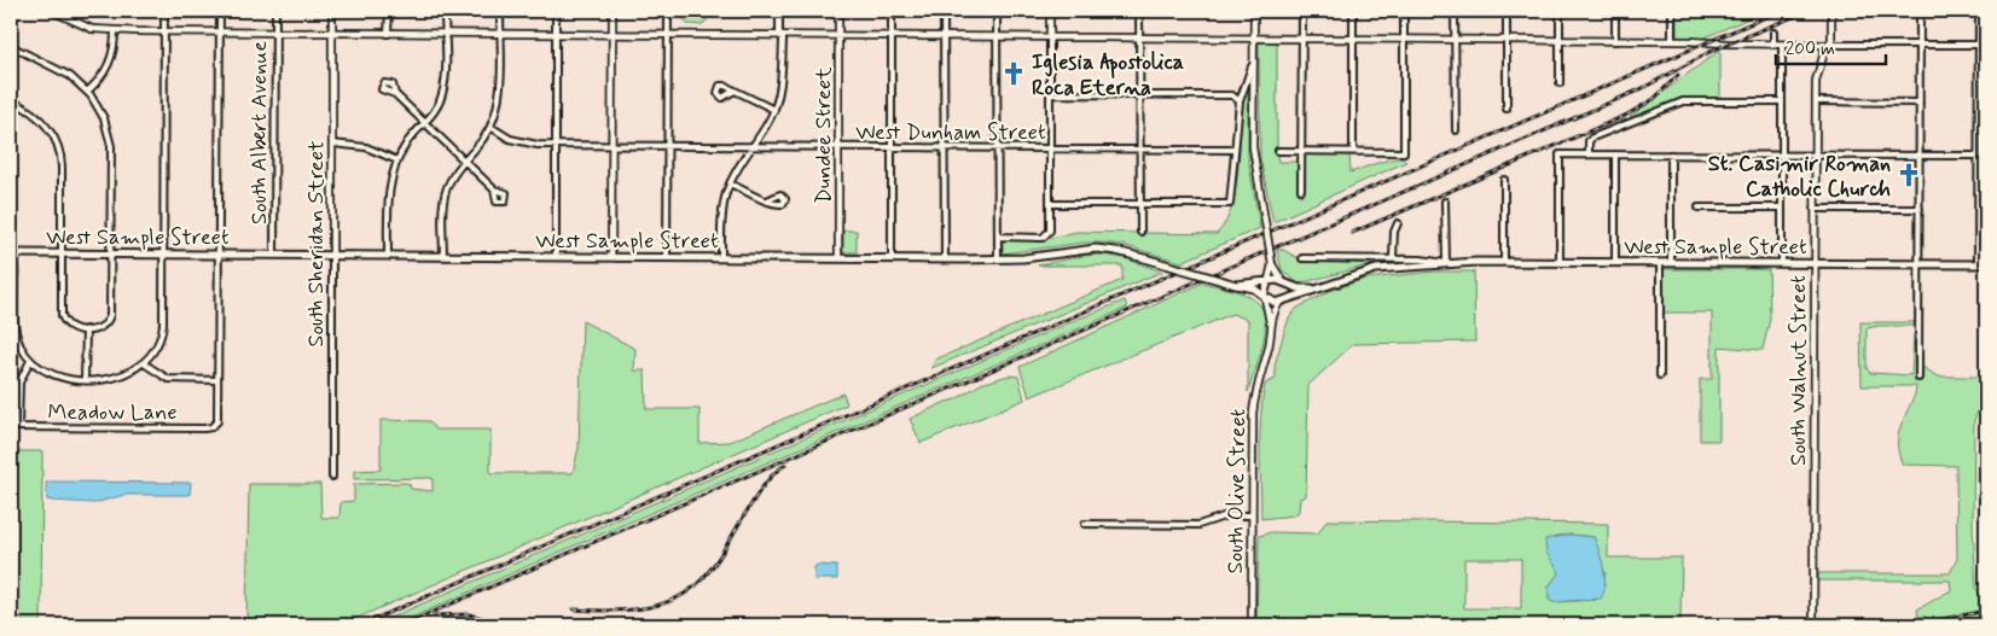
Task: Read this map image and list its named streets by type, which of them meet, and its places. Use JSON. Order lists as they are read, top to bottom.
{
  "streets": {
    "main road": ["West Sample Street"],
    "street": [
      "West Dunham Street",
      "South Albert Avenue",
      "Dundee Street",
      "South Sheridan Street",
      "South Walnut Street",
      "Meadow Lane",
      "South Olive Street"
    ]
  },
  "crossings": [
    ["West Dunham Street", "Dundee Street"],
    ["South Albert Avenue", "West Sample Street"],
    ["Dundee Street", "West Sample Street"],
    ["West Sample Street", "South Sheridan Street"],
    ["West Sample Street", "South Walnut Street"],
    ["West Sample Street", "South Olive Street"]
  ],
  "places": {
    "church": ["Iglesia Apostolica Roca Eterna", "St. Casimir Roman Catholic Church"]
  },
  "scale_bar": "200 m"
}
